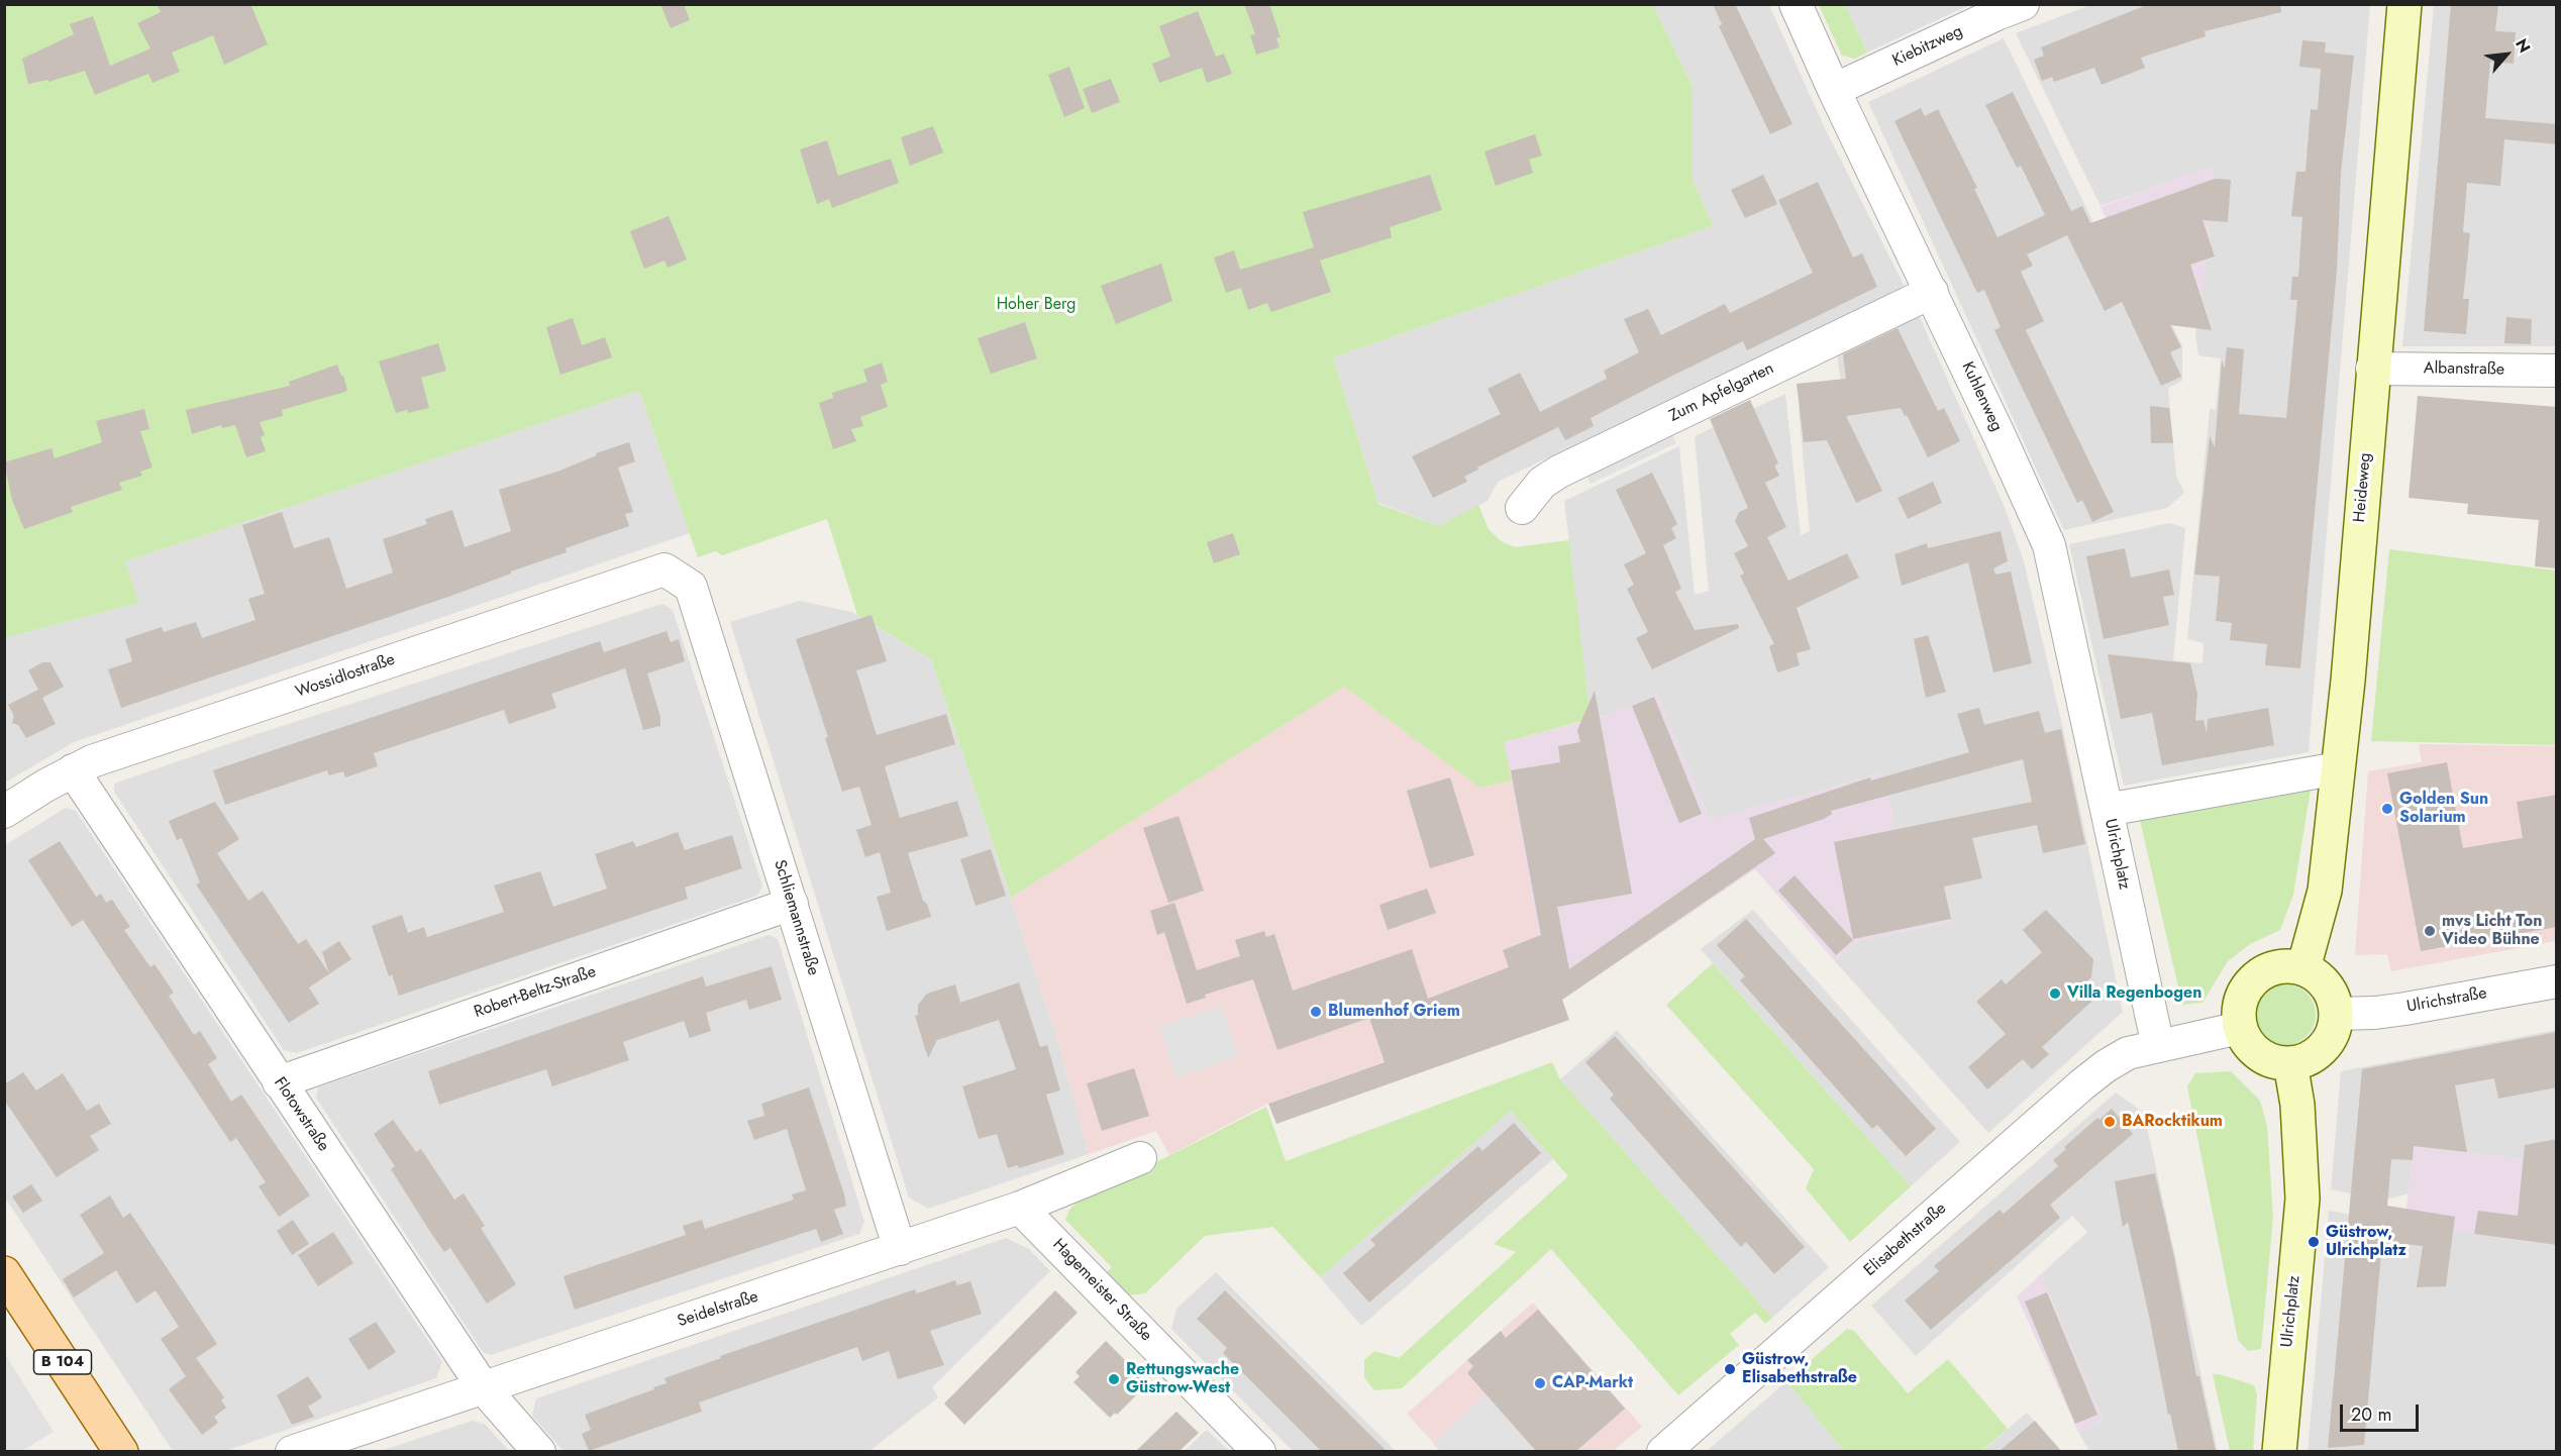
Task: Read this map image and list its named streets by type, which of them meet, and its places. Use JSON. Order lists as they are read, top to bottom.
{
  "streets": {
    "main road": ["B 104"],
    "street": [
      "Kiebitzweg",
      "Albanstraße",
      "Zum Apfelgarten",
      "Kuhlenweg",
      "Heideweg",
      "Wossidlostraße",
      "Ulrichplatz",
      "Schliemannstraße",
      "Robert-Beltz-Straße",
      "Ulrichstraße",
      "Flotowstraße",
      "Elisabethstraße",
      "Hagemeister Straße",
      "Seidelstraße"
    ]
  },
  "crossings": [
    ["Kiebitzweg", "Kuhlenweg"],
    ["Albanstraße", "Heideweg"],
    ["Zum Apfelgarten", "Kuhlenweg"],
    ["Kuhlenweg", "Ulrichplatz"],
    ["Heideweg", "Ulrichplatz"],
    ["Heideweg", "Ulrichstraße"],
    ["Wossidlostraße", "Schliemannstraße"],
    ["Wossidlostraße", "Flotowstraße"],
    ["Ulrichplatz", "Ulrichstraße"],
    ["Ulrichplatz", "Elisabethstraße"],
    ["Schliemannstraße", "Robert-Beltz-Straße"],
    ["Schliemannstraße", "Seidelstraße"],
    ["Robert-Beltz-Straße", "Flotowstraße"],
    ["Flotowstraße", "Seidelstraße"],
    ["Hagemeister Straße", "Seidelstraße"]
  ],
  "parks": ["Hoher Berg"],
  "places": [
    "Golden Sun Solarium",
    "mvs Licht Ton Video Bühne",
    "Villa Regenbogen",
    "Blumenhof Griem",
    "BARocktikum",
    "Güstrow, Ulrichplatz",
    "Güstrow, Elisabethstraße",
    "Rettungswache Güstrow-West",
    "CAP-Markt"
  ],
  "scale_bar": "20 m",
  "north": "top right"
}
